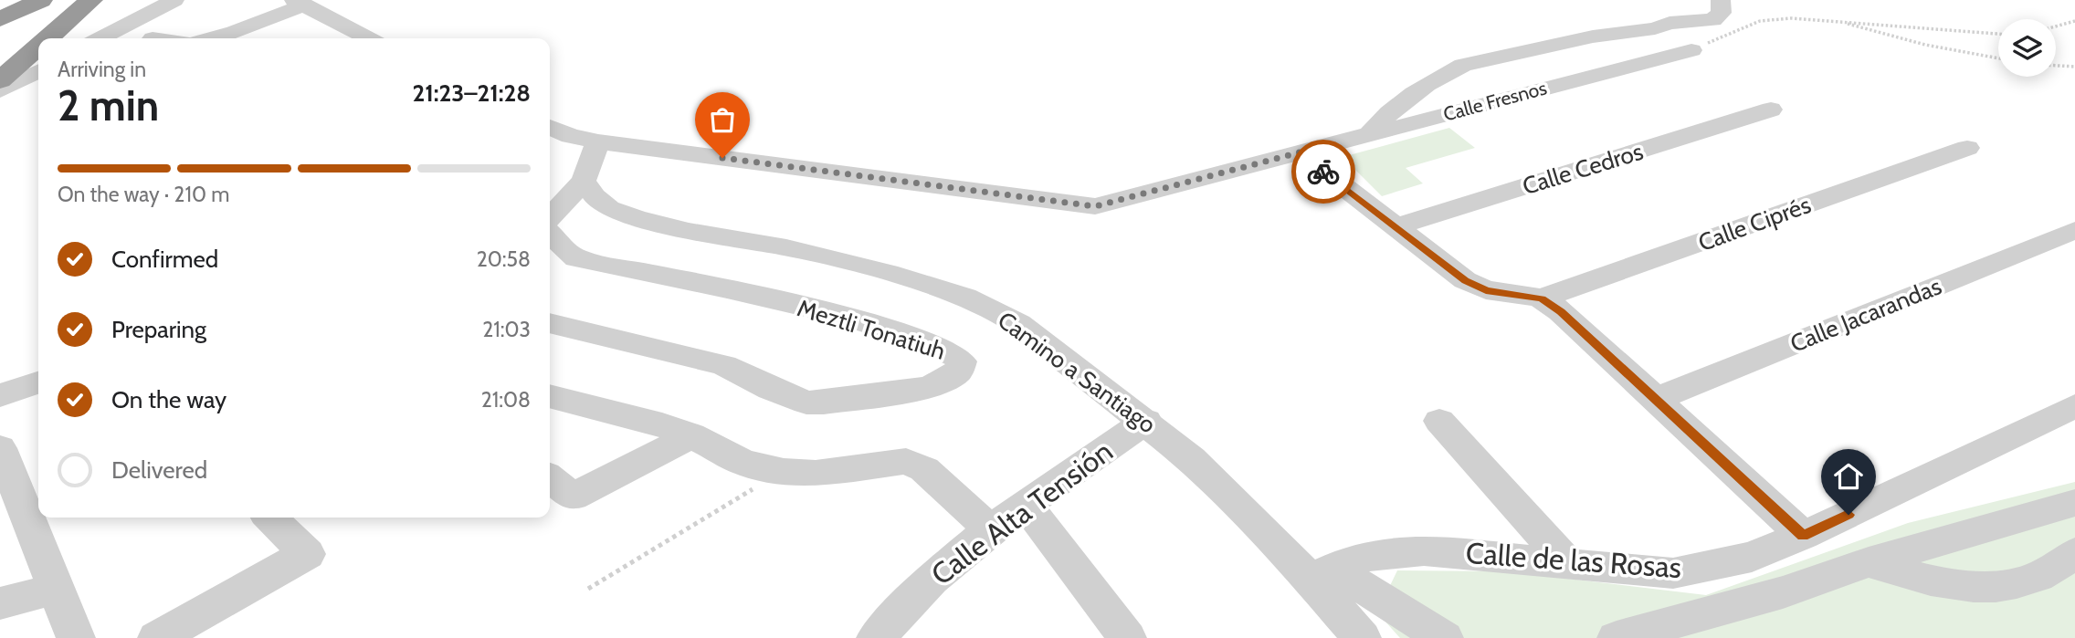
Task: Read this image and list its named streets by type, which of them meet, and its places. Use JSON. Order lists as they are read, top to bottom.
{
  "streets": {
    "street": [
      "Calle Fresnos",
      "Calle Cedros",
      "Calle Ciprés",
      "Calle Jacarandas",
      "Meztli Tonatiuh",
      "Camino a Santiago",
      "Calle Alta Tensión",
      "Calle de las Rosas"
    ]
  },
  "crossings": [
    ["Camino a Santiago", "Calle Alta Tensión"],
    ["Camino a Santiago", "Calle de las Rosas"]
  ],
  "page": {
    "heading": ["2 min", "Arriving in", "21:23–21:28"],
    "bar": "On the way · 210 m",
    "list": [
      ["Confirmed", "20:58"],
      ["Preparing", "21:03"],
      ["On the way", "21:08"],
      "Delivered"
    ]
  }
}
